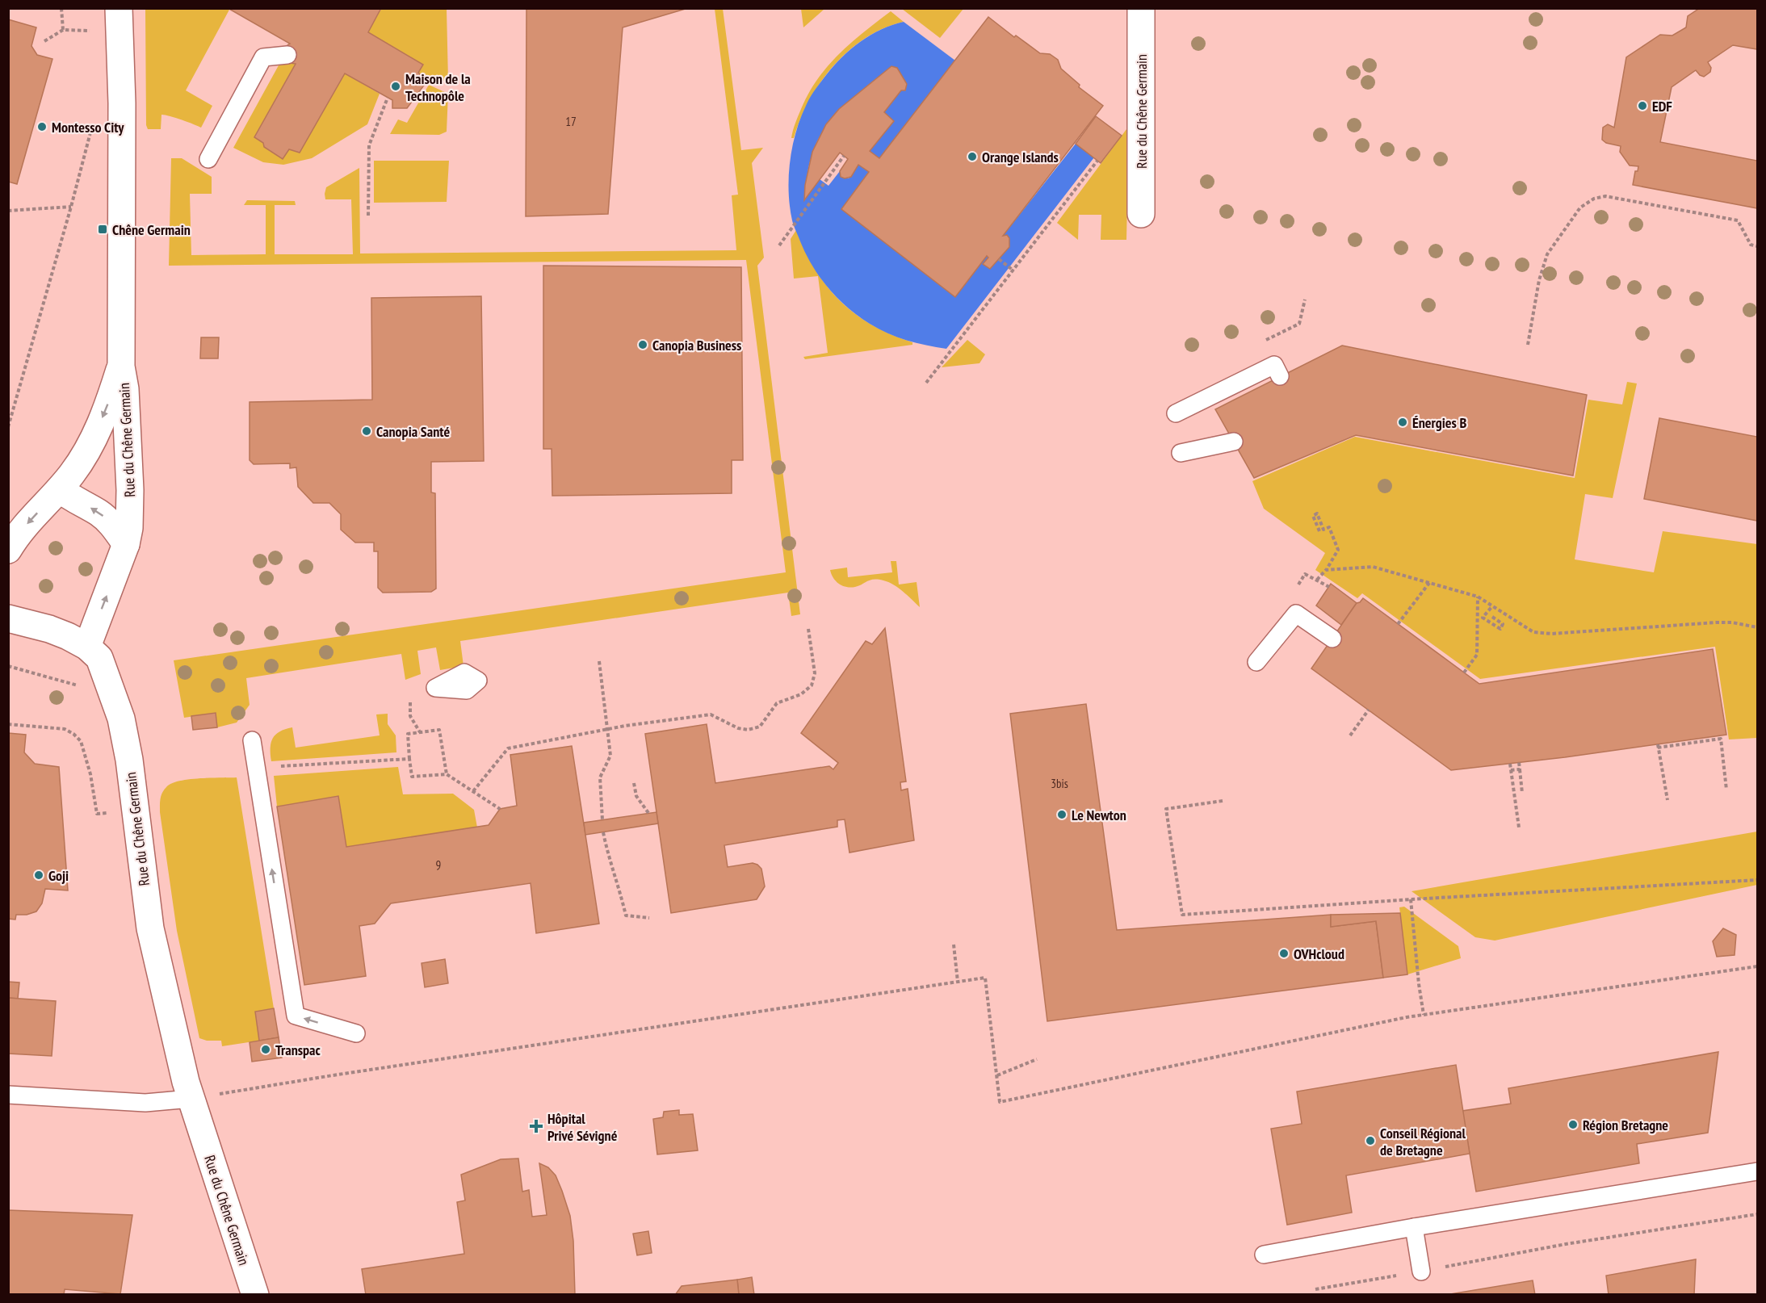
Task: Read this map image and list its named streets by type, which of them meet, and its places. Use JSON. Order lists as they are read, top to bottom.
{
  "streets": {
    "street": ["Rue du Chêne Germain"]
  },
  "places": {
    "other": [
      "Maison de la Technopôle",
      "EDF",
      "Montesso City",
      "Orange Islands",
      "Canopia Business",
      "Énergies B",
      "Canopia Santé",
      "Le Newton",
      "Goji",
      "OVHcloud",
      "Transpac",
      "Région Bretagne",
      "Conseil Régional de Bretagne"
    ],
    "transit": ["Chêne Germain"],
    "health": ["Hôpital Privé Sévigné"]
  },
  "house_numbers": ["17", "3bis", "9"]
}
